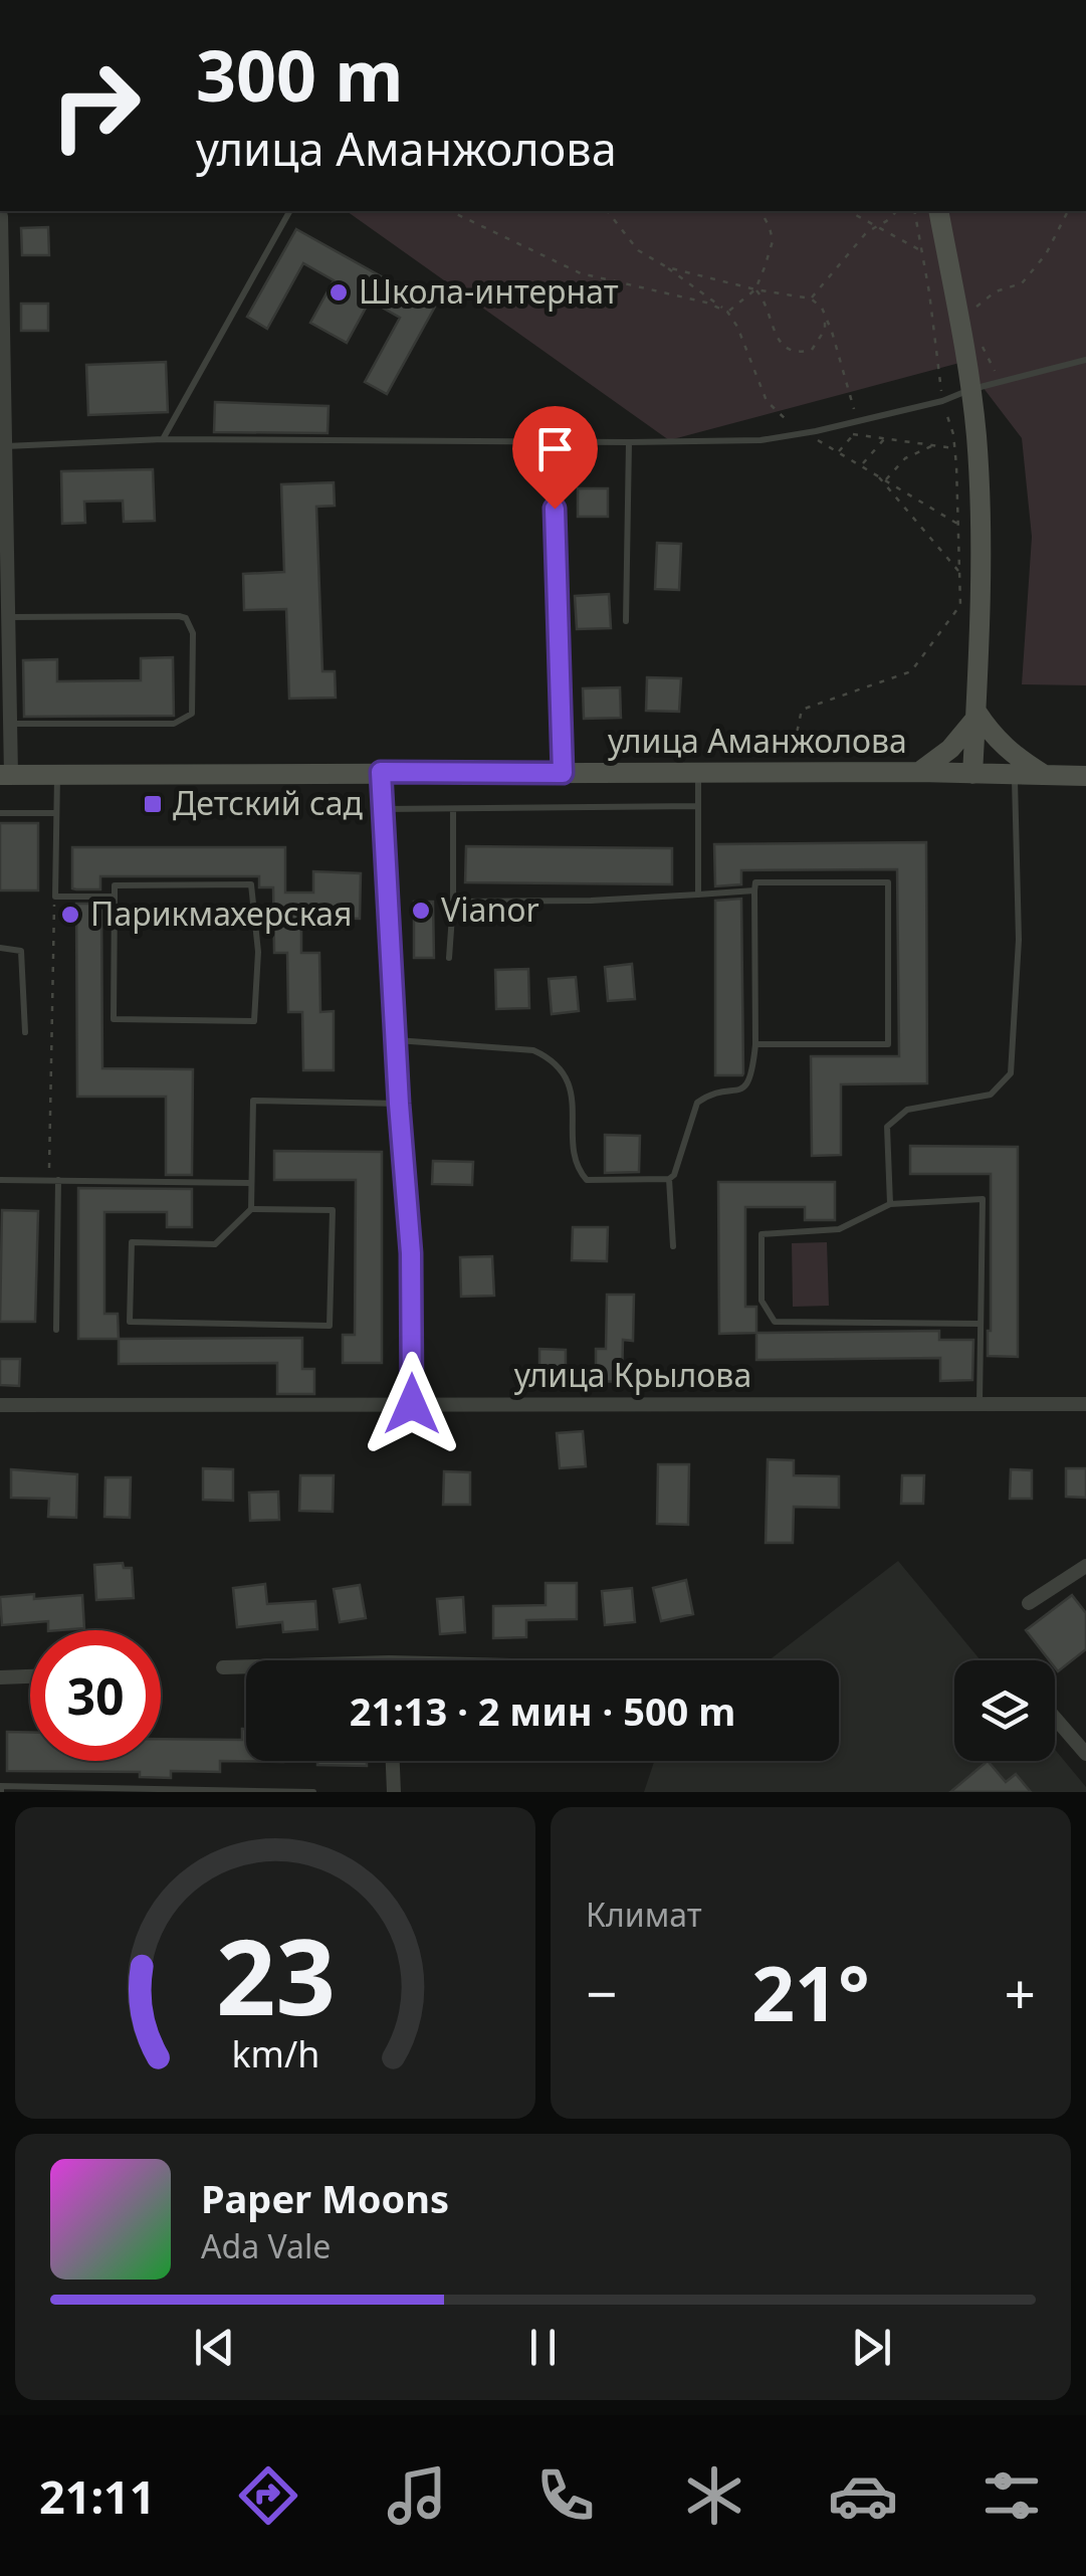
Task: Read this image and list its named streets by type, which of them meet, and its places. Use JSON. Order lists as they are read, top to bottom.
{
  "streets": {
    "main road": ["улица Аманжолова"],
    "street": ["улица Крылова"]
  },
  "places": {
    "other": ["Школа-интернат", "Vianor", "Парикмахерская"],
    "transit": ["Детский сад"]
  },
  "page": {
    "turn": ["300 m", "улица Аманжолова"],
    "limit": "30",
    "trip": "21:13 · 2 мин · 500 m",
    "tile": "Климат",
    "heat": ["−", "21°", "+"],
    "song": ["Paper Moons", "Ada Vale"],
    "tabs": "21:11",
    "gauge": ["23", "km/h"]
  }
}
